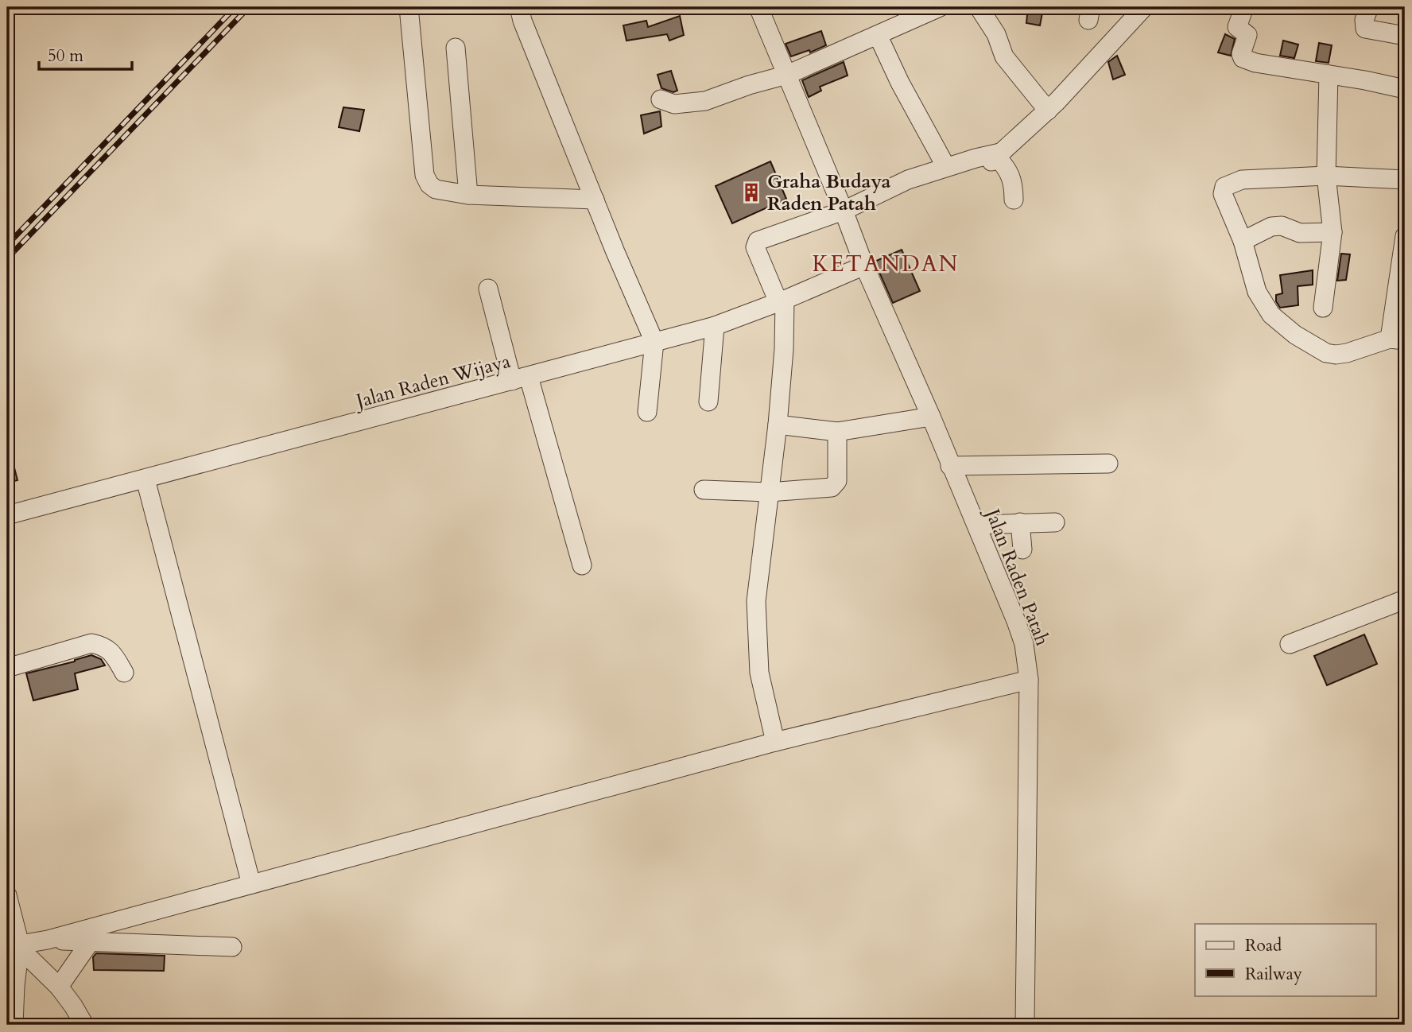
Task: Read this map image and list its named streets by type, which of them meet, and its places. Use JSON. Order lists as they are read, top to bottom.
{
  "streets": {
    "street": ["Jalan Raden Wijaya", "Jalan Raden Patah"]
  },
  "crossings": [
    ["Jalan Raden Wijaya", "Jalan Raden Patah"]
  ],
  "districts": ["KETANDAN"],
  "places": {
    "building": ["Graha Budaya Raden Patah"]
  },
  "legend": ["Road", "Railway"],
  "scale_bar": "50 m"
}
